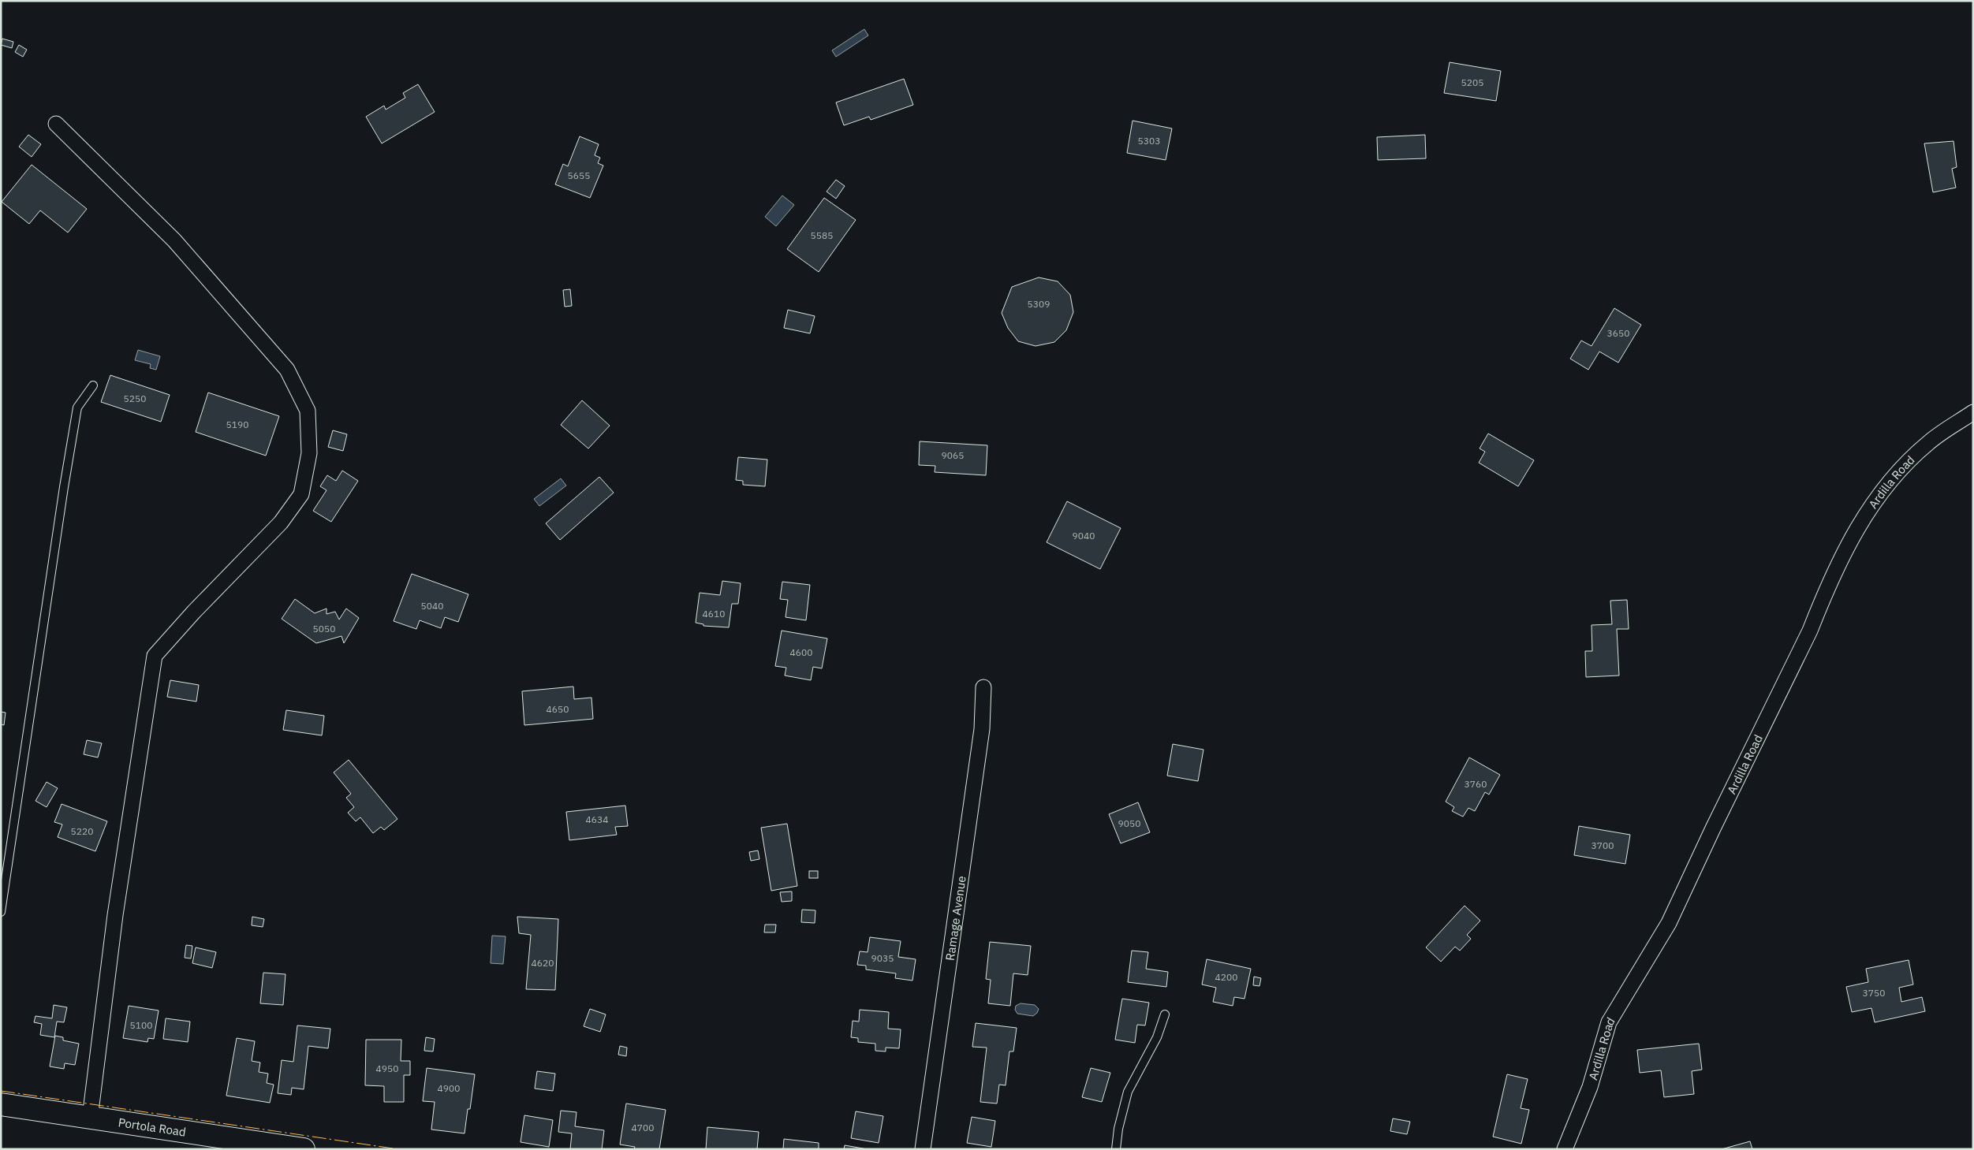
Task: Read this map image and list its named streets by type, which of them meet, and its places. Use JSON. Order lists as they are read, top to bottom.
{
  "streets": {
    "street": ["Ardilla Road", "Ramage Avenue", "Portola Road"]
  },
  "house_numbers": [
    "5205",
    "5303",
    "5655",
    "5585",
    "5309",
    "3650",
    "5250",
    "5190",
    "9065",
    "9040",
    "5040",
    "4610",
    "5050",
    "4600",
    "4650",
    "3760",
    "4634",
    "9050",
    "5220",
    "3700",
    "9035",
    "4620",
    "4200",
    "3750",
    "5100",
    "4950",
    "4900",
    "4700"
  ]
}
